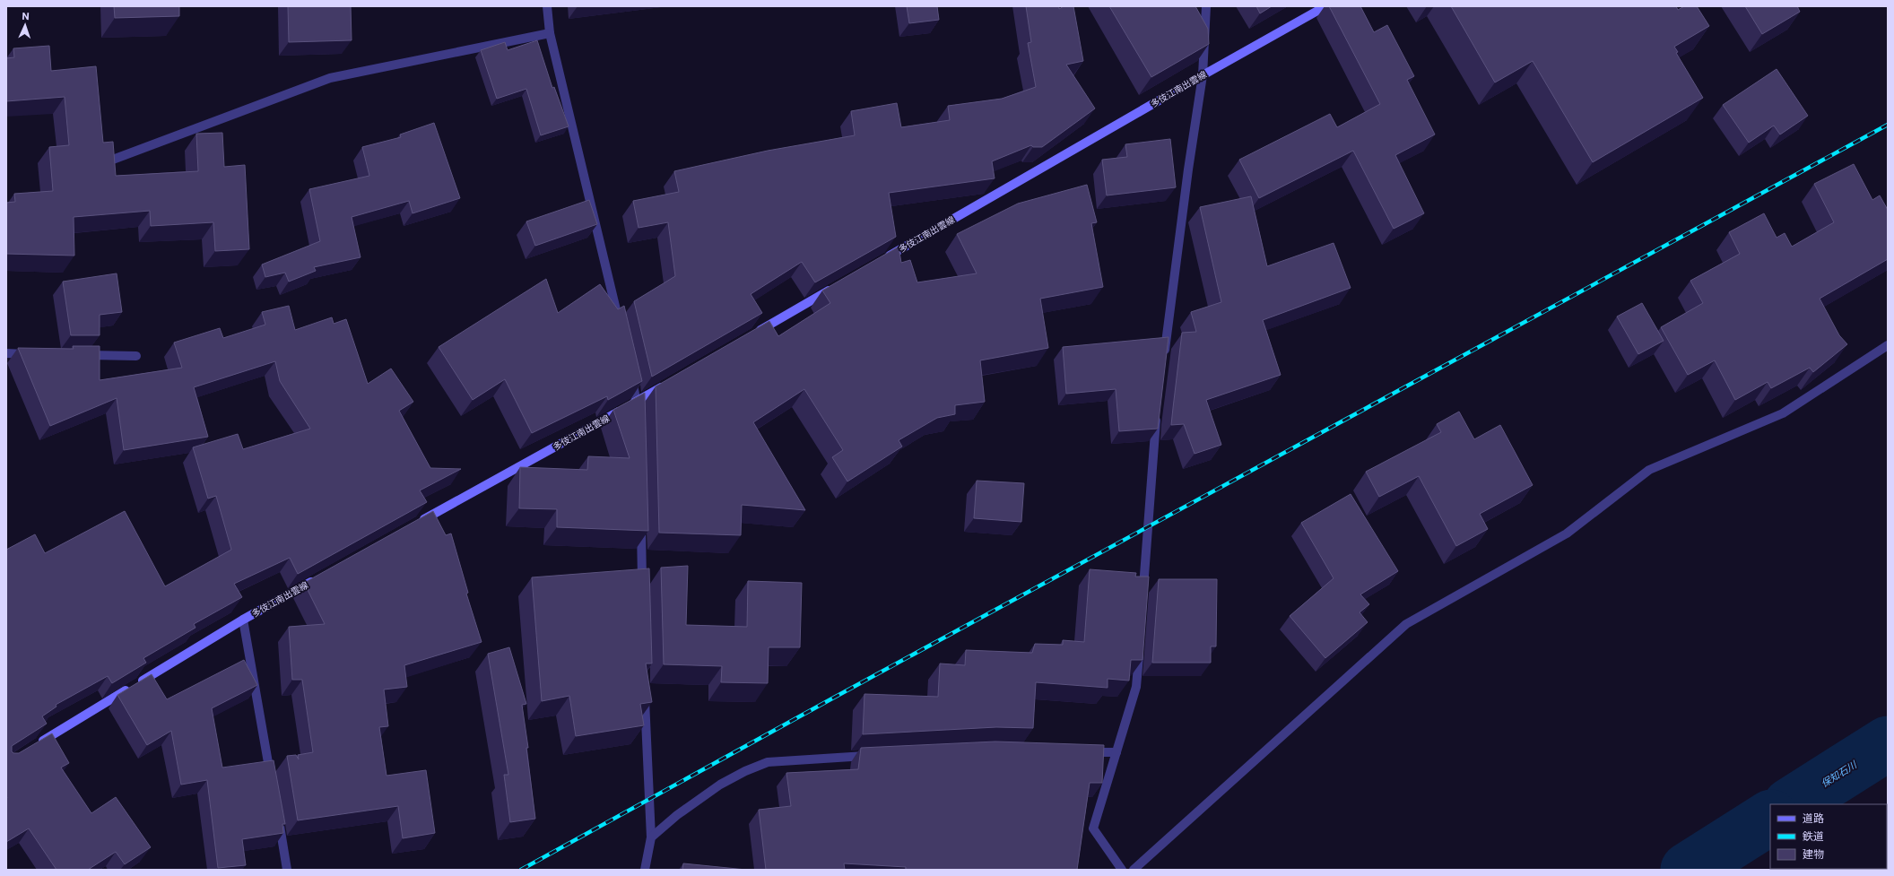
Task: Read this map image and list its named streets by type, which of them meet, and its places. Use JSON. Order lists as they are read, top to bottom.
{
  "streets": {
    "main road": ["多伎江南出雲線"]
  },
  "water": ["保知石川"],
  "legend": ["道路", "鉄道", "建物"],
  "north": "top"
}
